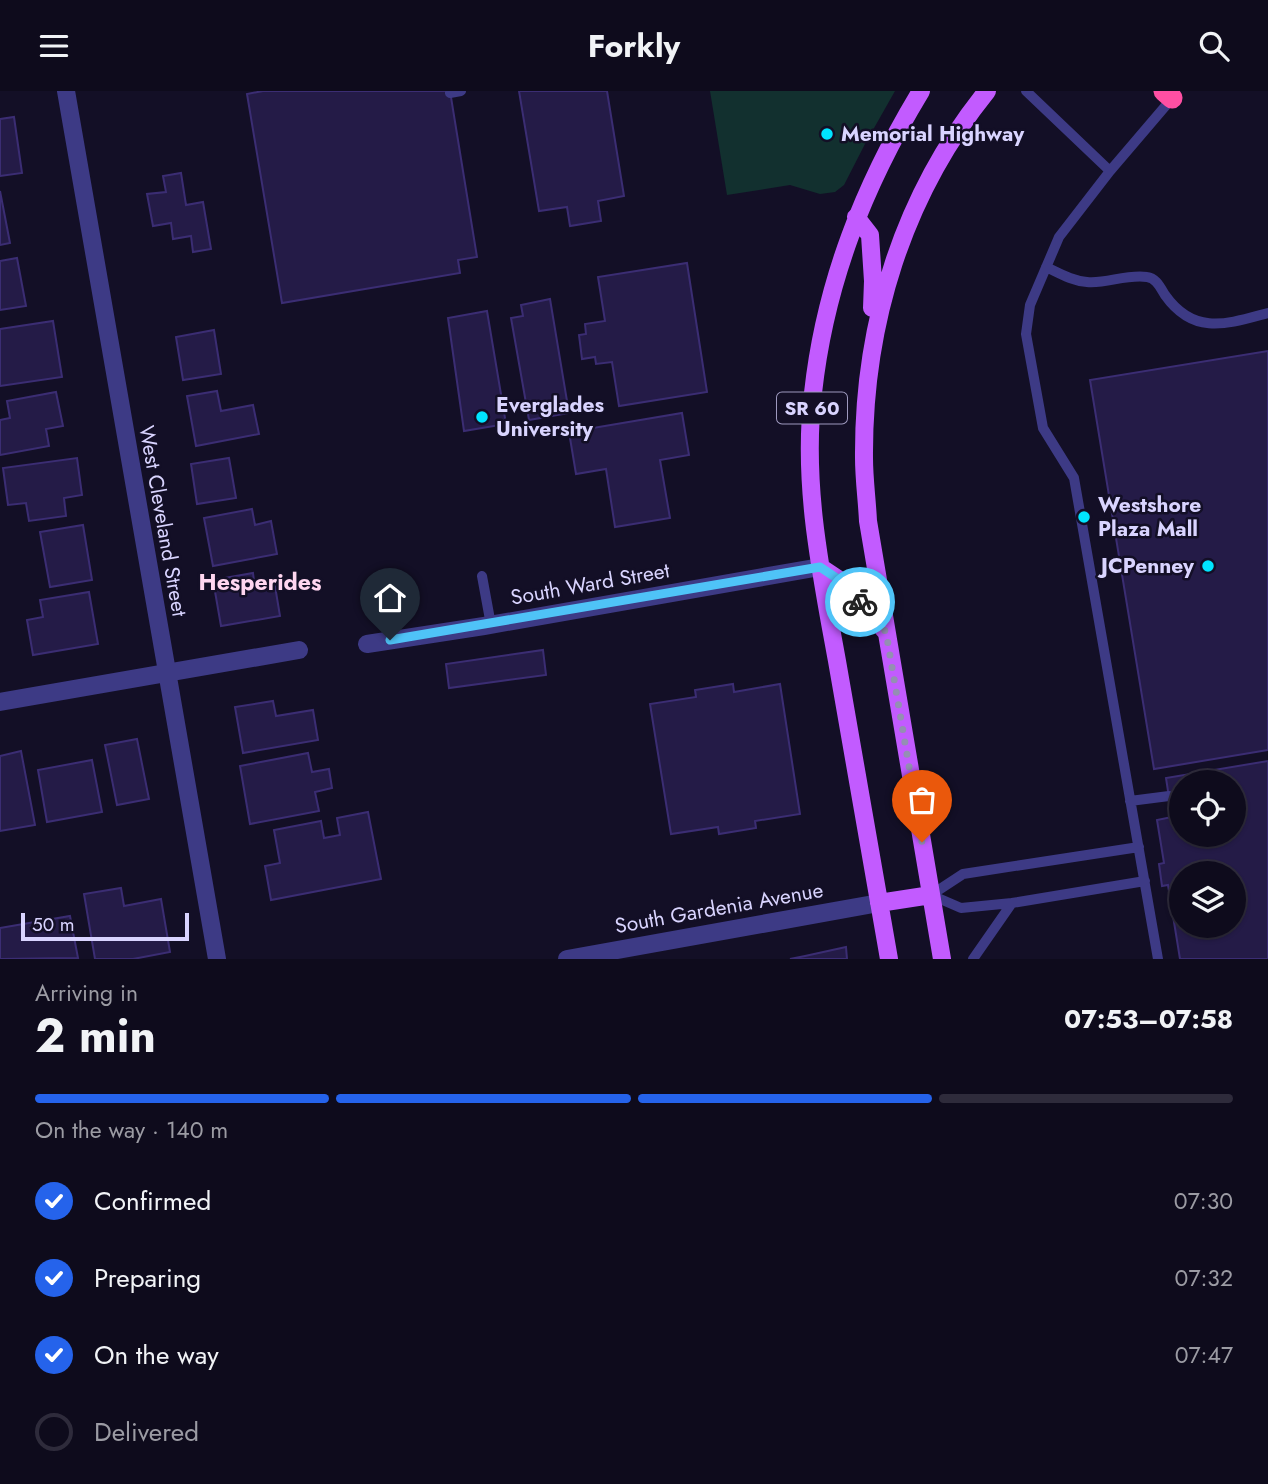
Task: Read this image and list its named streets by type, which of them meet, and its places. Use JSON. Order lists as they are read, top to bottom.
{
  "streets": {
    "main road": ["SR 60"],
    "street": ["West Cleveland Street", "South Ward Street", "South Gardenia Avenue"]
  },
  "crossings": [
    ["SR 60", "South Ward Street"],
    ["SR 60", "South Gardenia Avenue"]
  ],
  "districts": ["Hesperides"],
  "places": [
    "Memorial Highway",
    "Everglades University",
    "Westshore Plaza Mall",
    "JCPenney"
  ],
  "scale_bar": "50 m",
  "page": {
    "header": "Forkly",
    "scale": "50 m",
    "heading": ["2 min", "Arriving in", "07:53–07:58"],
    "bar": "On the way · 140 m",
    "list": [
      ["Confirmed", "07:30"],
      ["Preparing", "07:32"],
      ["On the way", "07:47"],
      "Delivered"
    ]
  }
}
